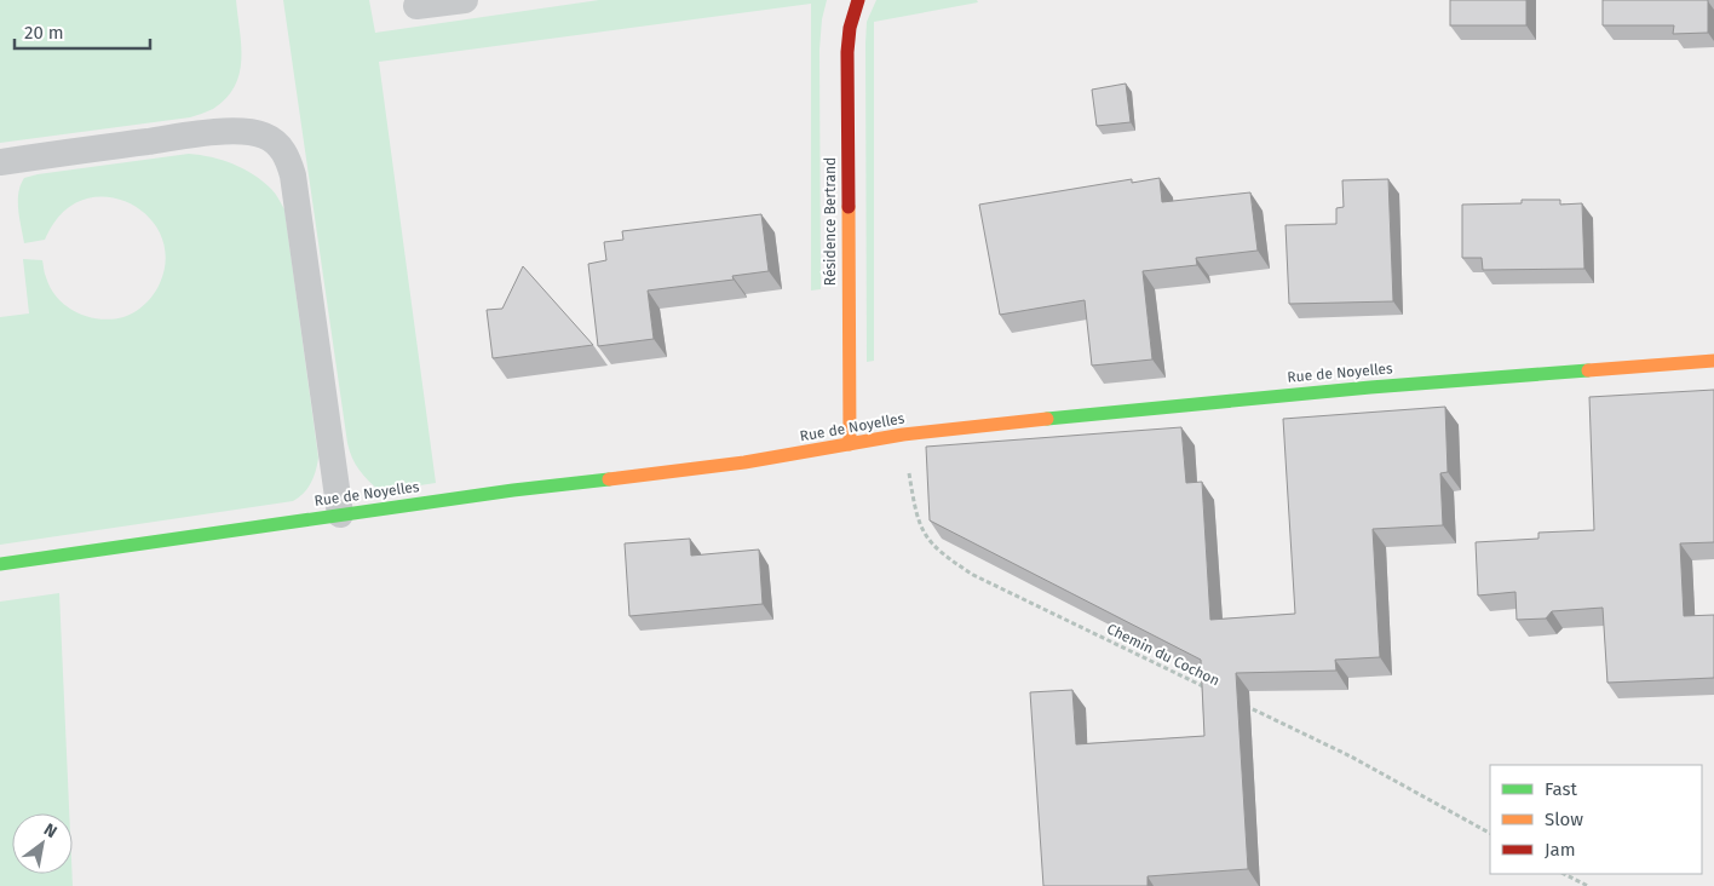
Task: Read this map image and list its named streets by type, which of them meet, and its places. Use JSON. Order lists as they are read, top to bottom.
{
  "streets": {
    "street": ["Résidence Bertrand", "Rue de Noyelles"],
    "path": ["Chemin du Cochon"]
  },
  "crossings": [
    ["Résidence Bertrand", "Rue de Noyelles"],
    ["Rue de Noyelles", "Chemin du Cochon"]
  ],
  "legend": ["Fast", "Slow", "Jam"],
  "scale_bar": "20 m",
  "north": "top right"
}
